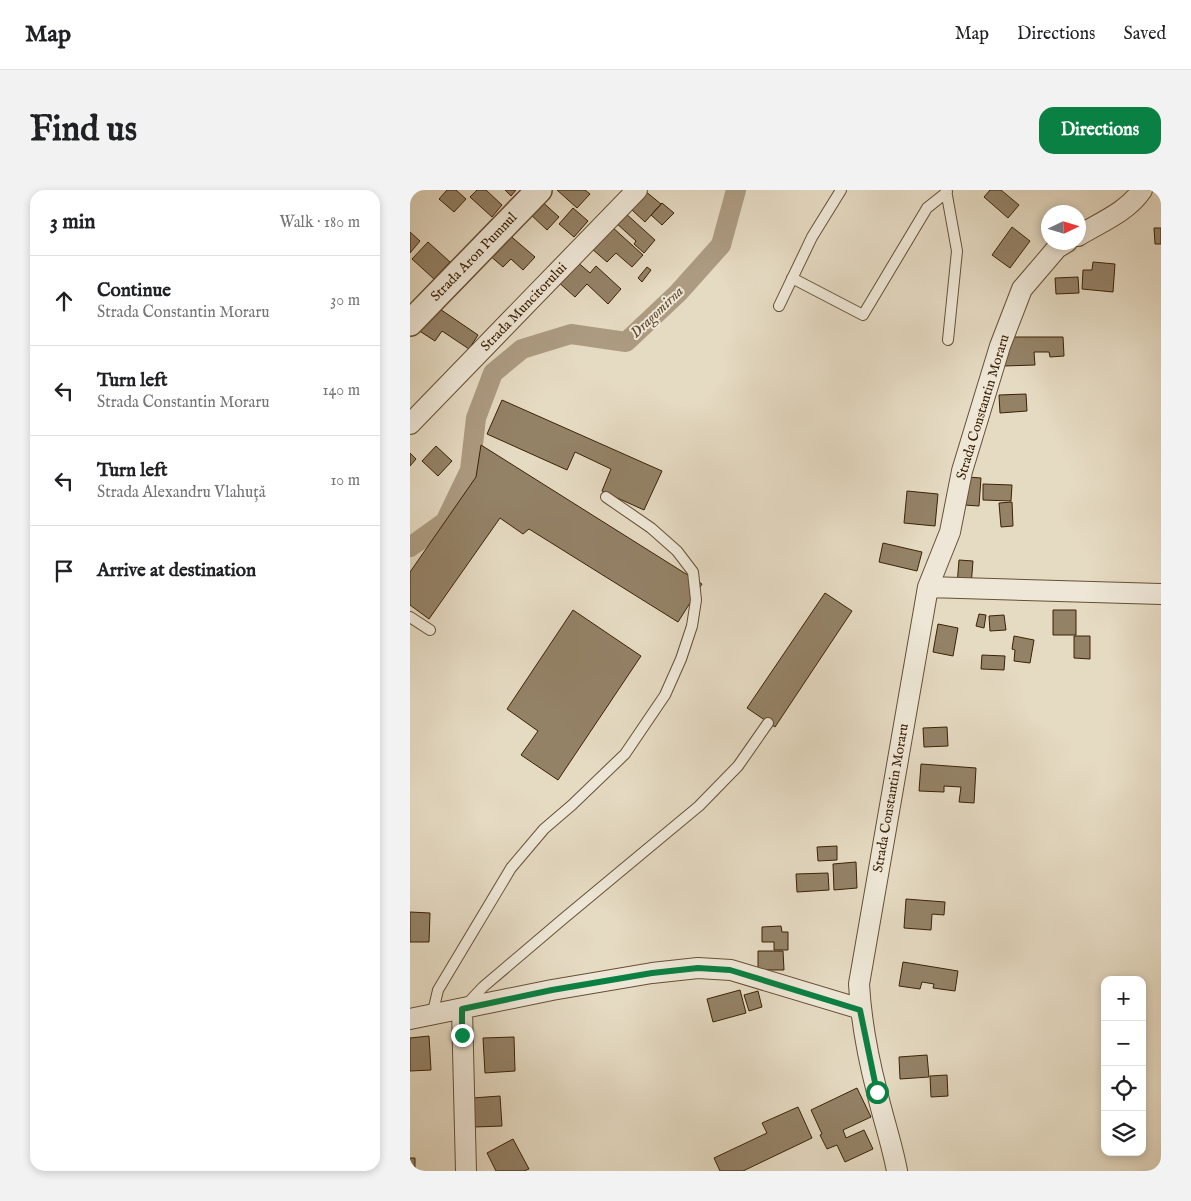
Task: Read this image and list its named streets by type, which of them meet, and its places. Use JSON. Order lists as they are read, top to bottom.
{
  "streets": {
    "street": ["Strada Aron Pumnul", "Strada Muncitorului", "Strada Constantin Moraru"]
  },
  "water": ["Dragomirna"],
  "north": "right",
  "page": {
    "header": "Map",
    "nav": ["Map", "Directions", "Saved"],
    "buttons": "Directions",
    "title": "Find us",
    "heading": ["3 min", "Walk · 180 m"],
    "list": [
      ["Continue", "Strada Constantin Moraru", "30 m"],
      ["Turn left", "Strada Constantin Moraru", "140 m"],
      ["Turn left", "Strada Alexandru Vlahuță", "10 m"],
      "Arrive at destination"
    ],
    "map_buttons": ["+", "−"]
  }
}
